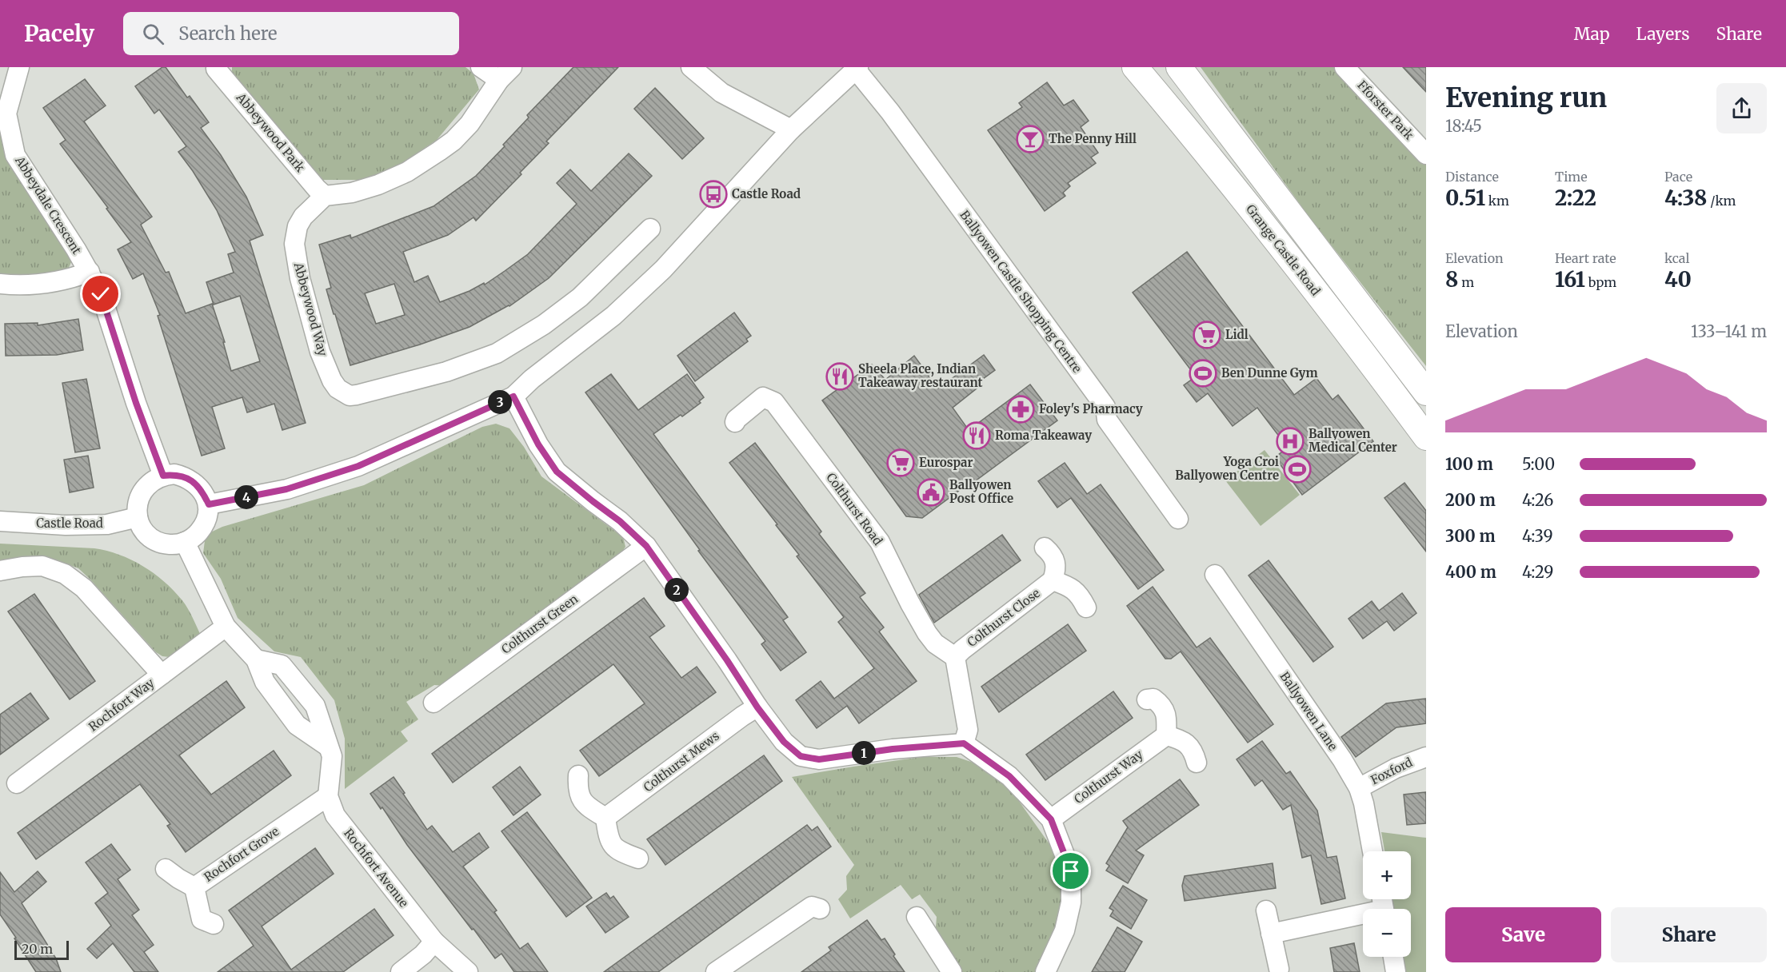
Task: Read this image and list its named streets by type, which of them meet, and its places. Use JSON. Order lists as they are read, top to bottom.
{
  "streets": {
    "main road": ["Grange Castle Road"],
    "street": [
      "Fforster Park",
      "Abbeywood Park",
      "Abbeydale Crescent",
      "Ballyowen Castle Shopping Centre",
      "Abbeywood Way",
      "Colthurst Road",
      "Castle Road",
      "Colthurst Close",
      "Colthurst Green",
      "Rochfort Way",
      "Ballyowen Lane",
      "Colthurst Mews",
      "Foxford",
      "Colthurst Way",
      "Rochfort Grove",
      "Rochfort Avenue"
    ]
  },
  "crossings": [
    ["Abbeywood Park", "Abbeywood Way"],
    ["Abbeydale Crescent", "Castle Road"],
    ["Colthurst Road", "Colthurst Close"],
    ["Ballyowen Lane", "Foxford"],
    ["Rochfort Grove", "Rochfort Avenue"]
  ],
  "places": {
    "bar": ["The Penny Hill"],
    "bus stop": ["Castle Road"],
    "supermarket": ["Lidl", "Eurospar"],
    "sports": ["Ben Dunne Gym", "Yoga Croi Ballyowen Centre"],
    "restaurant": ["Sheela Place, Indian Takeaway restaurant", "Roma Takeaway"],
    "pharmacy": ["Foley's Pharmacy"],
    "hospital": ["Ballyowen Medical Center"],
    "public building": ["Ballyowen Post Office"]
  },
  "scale_bar": "20 m",
  "page": {
    "header": "Pacely",
    "search": "Search here",
    "nav": ["Map", "Layers", "Share"],
    "heading": ["Evening run", "18:45"],
    "stats": [
      ["Distance", "0.51 km"],
      ["Time", "2:22"],
      ["Pace", "4:38 /km"],
      ["Elevation", "8 m"],
      ["Heart rate", "161 bpm"],
      ["kcal", "40"]
    ],
    "chart": ["Elevation", "133–141 m"],
    "pins": [
      "3",
      "4",
      "2",
      "1"
    ],
    "list": [
      {
        "name": "100 m",
        "note": "5:00"
      },
      {
        "name": "200 m",
        "note": "4:26"
      },
      {
        "name": "300 m",
        "note": "4:39"
      },
      {
        "name": "400 m",
        "note": "4:29"
      }
    ],
    "map_buttons": ["+", "−"],
    "buttons": ["Save", "Share"],
    "scale": "20 m"
  }
}
